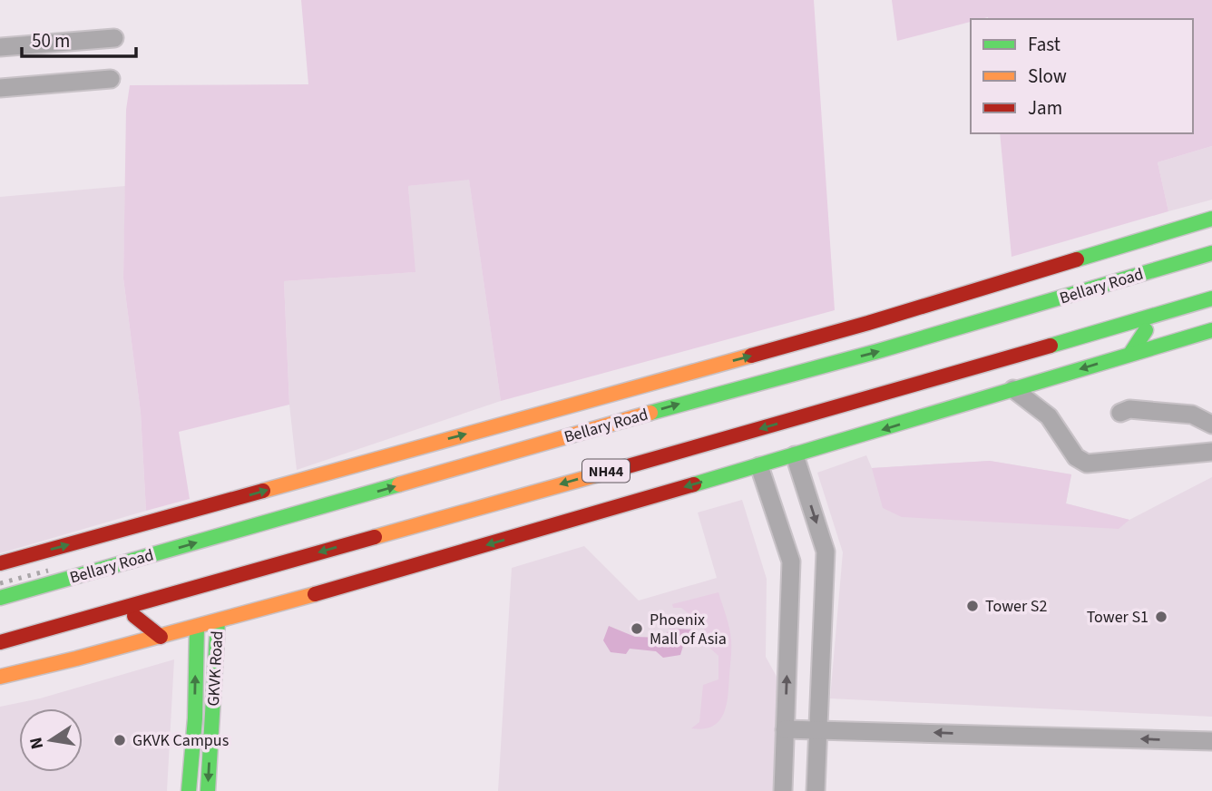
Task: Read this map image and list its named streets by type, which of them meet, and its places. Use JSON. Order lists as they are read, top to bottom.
{
  "streets": {
    "main road": ["Bellary Road", "NH44", "GKVK Road"]
  },
  "places": [
    "Tower S2",
    "Tower S1",
    "Phoenix Mall of Asia",
    "GKVK Campus"
  ],
  "legend": ["Fast", "Slow", "Jam"],
  "scale_bar": "50 m",
  "north": "left"
}
